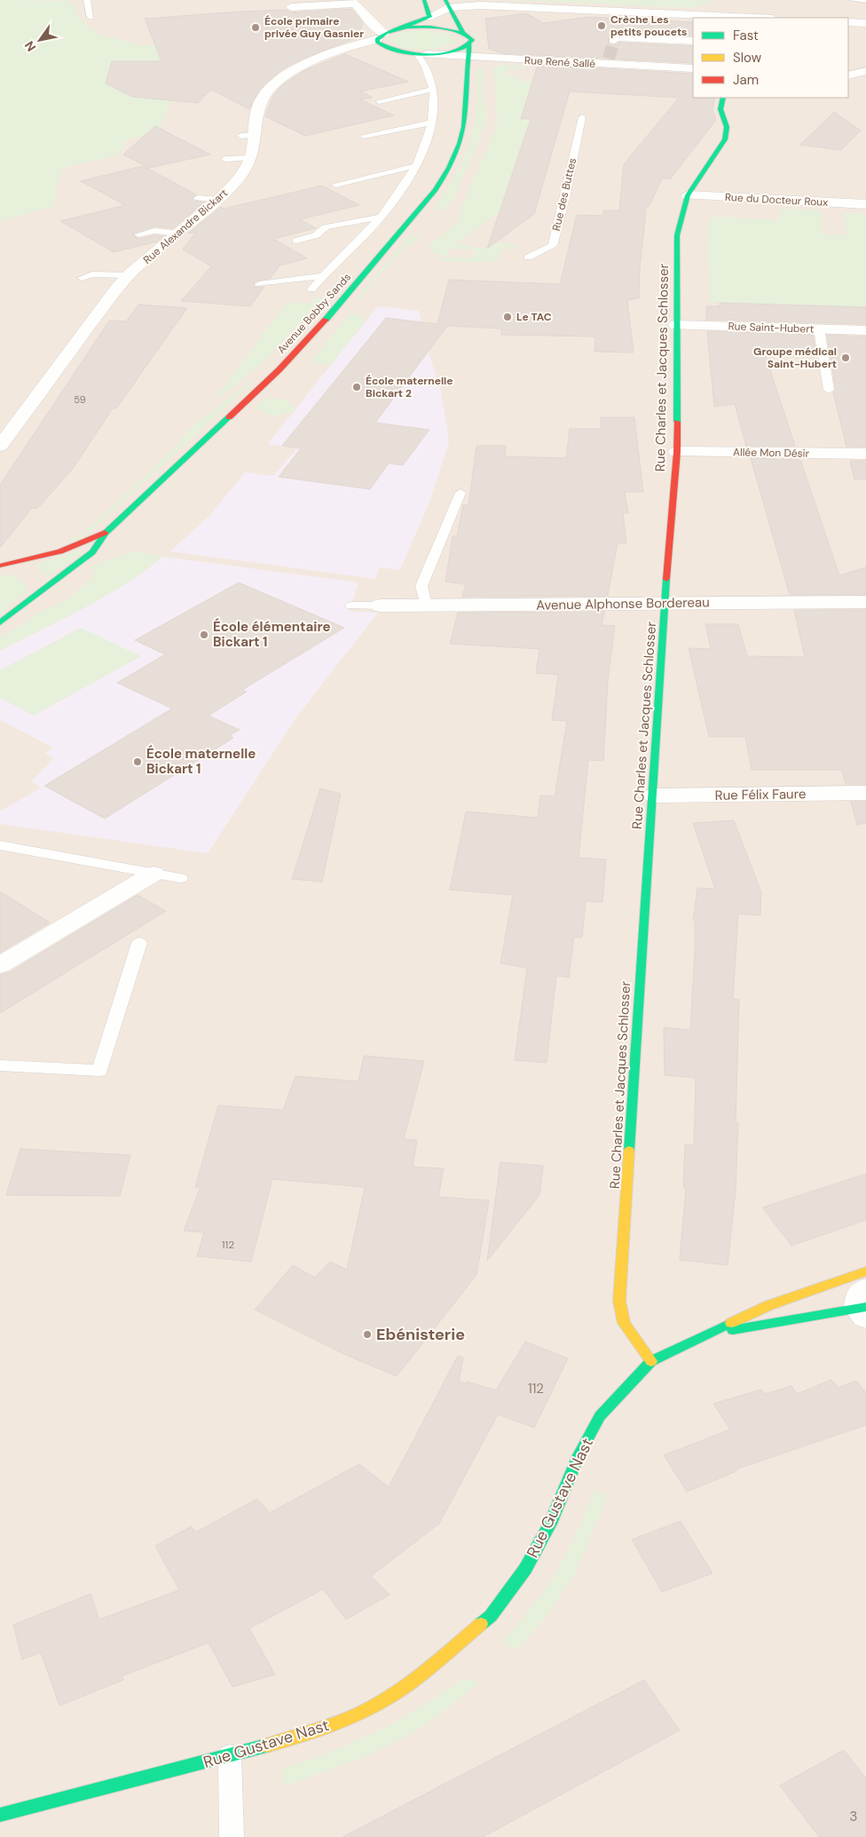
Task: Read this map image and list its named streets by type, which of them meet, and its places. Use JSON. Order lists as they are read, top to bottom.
{
  "streets": {
    "street": [
      "Rue René Sallé",
      "Rue du Docteur Roux",
      "Rue Alexandre Bickart",
      "Avenue Bobby Sands",
      "Rue Saint-Hubert",
      "Rue Charles et Jacques Schlosser",
      "Allée Mon Désir",
      "Avenue Alphonse Bordereau",
      "Rue Félix Faure",
      "Rue Gustave Nast"
    ],
    "lane": ["Rue des Buttes"]
  },
  "crossings": [
    ["Rue René Sallé", "Avenue Bobby Sands"],
    ["Rue du Docteur Roux", "Rue Charles et Jacques Schlosser"],
    ["Rue Saint-Hubert", "Rue Charles et Jacques Schlosser"],
    ["Rue Charles et Jacques Schlosser", "Allée Mon Désir"],
    ["Rue Charles et Jacques Schlosser", "Avenue Alphonse Bordereau"],
    ["Rue Charles et Jacques Schlosser", "Rue Félix Faure"],
    ["Rue Charles et Jacques Schlosser", "Rue Gustave Nast"]
  ],
  "places": [
    "Crèche Les petits poucets",
    "École primaire privée Guy Gasnier",
    "Le TAC",
    "Groupe médical Saint-Hubert",
    "École maternelle Bickart 2",
    "École élémentaire Bickart 1",
    "École maternelle Bickart 1",
    "Ebénisterie"
  ],
  "house_numbers": [
    "59",
    "112",
    "112",
    "3"
  ],
  "legend": ["Fast", "Slow", "Jam"],
  "north": "bottom left"
}
